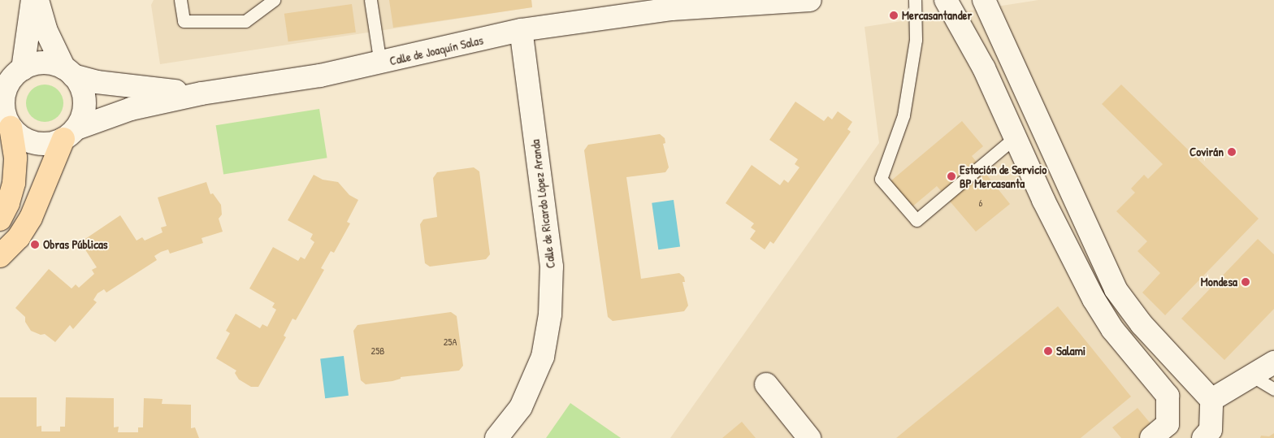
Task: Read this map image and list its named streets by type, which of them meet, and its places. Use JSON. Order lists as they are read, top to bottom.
{
  "streets": {
    "street": ["Calle de Joaquín Salas", "Calle de Ricardo López Aranda"]
  },
  "crossings": [
    ["Calle de Joaquín Salas", "Calle de Ricardo López Aranda"]
  ],
  "places": [
    "Mercasantander",
    "Covirán",
    "Estación de Servicio BP Mercasanta",
    "Obras Públicas",
    "Mondesa",
    "Salami"
  ],
  "house_numbers": ["6", "25A", "25B"]
}
